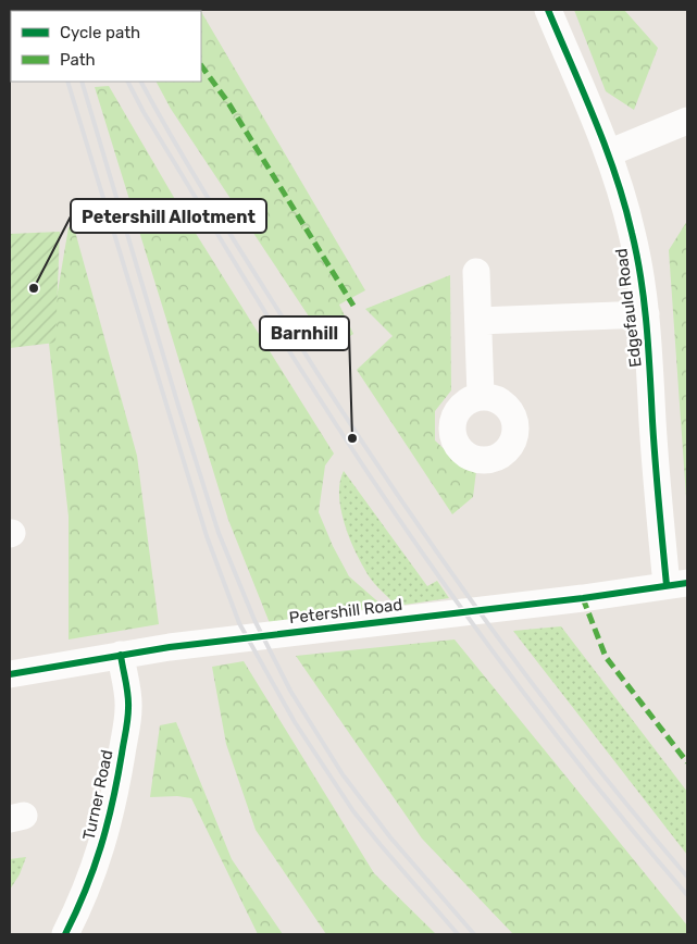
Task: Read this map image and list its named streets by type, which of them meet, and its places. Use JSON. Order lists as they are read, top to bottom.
{
  "streets": {
    "street": ["Edgefauld Road", "Petershill Road", "Turner Road"]
  },
  "crossings": [
    ["Edgefauld Road", "Petershill Road"],
    ["Petershill Road", "Turner Road"]
  ],
  "places": ["Petershill Allotment", "Barnhill"],
  "legend": ["Cycle path", "Path"]
}
